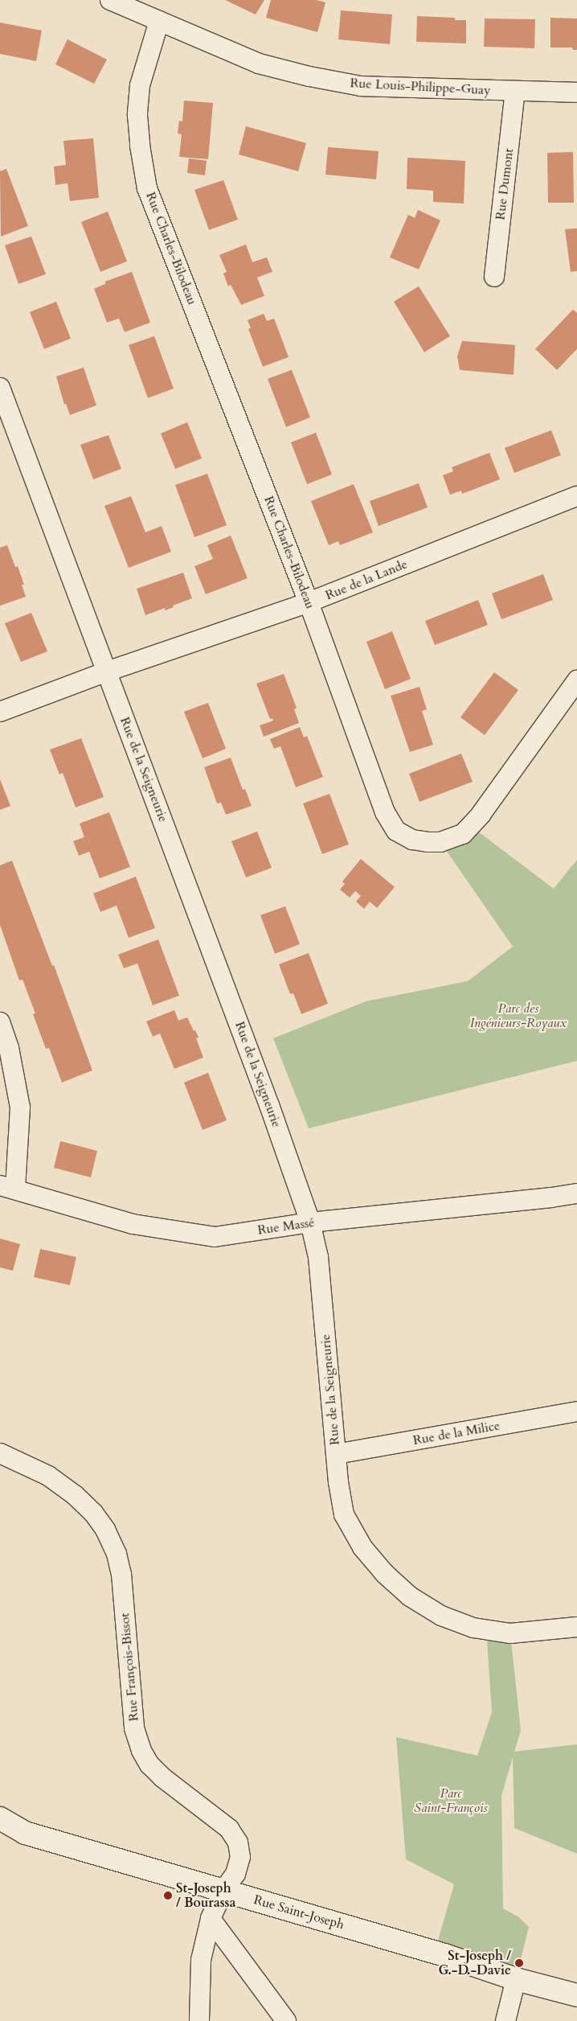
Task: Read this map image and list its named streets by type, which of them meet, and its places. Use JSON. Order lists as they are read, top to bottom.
{
  "streets": {
    "street": [
      "Rue Louis-Philippe-Guay",
      "Rue Dumont",
      "Rue Charles-Bilodeau",
      "Rue de la Lande",
      "Rue de la Seigneurie",
      "Rue Massé",
      "Rue de la Milice",
      "Rue François-Bissot",
      "Rue Saint-Joseph"
    ]
  },
  "crossings": [
    ["Rue Louis-Philippe-Guay", "Rue Dumont"],
    ["Rue Louis-Philippe-Guay", "Rue Charles-Bilodeau"],
    ["Rue Charles-Bilodeau", "Rue de la Lande"],
    ["Rue de la Lande", "Rue de la Seigneurie"],
    ["Rue de la Seigneurie", "Rue Massé"],
    ["Rue de la Seigneurie", "Rue de la Milice"],
    ["Rue François-Bissot", "Rue Saint-Joseph"]
  ],
  "parks": ["Parc des Ingénieurs-Royaux", "Parc Saint-François"],
  "places": ["St-Joseph / Bourassa", "St-Joseph / G.-D.-Davie"]
}
